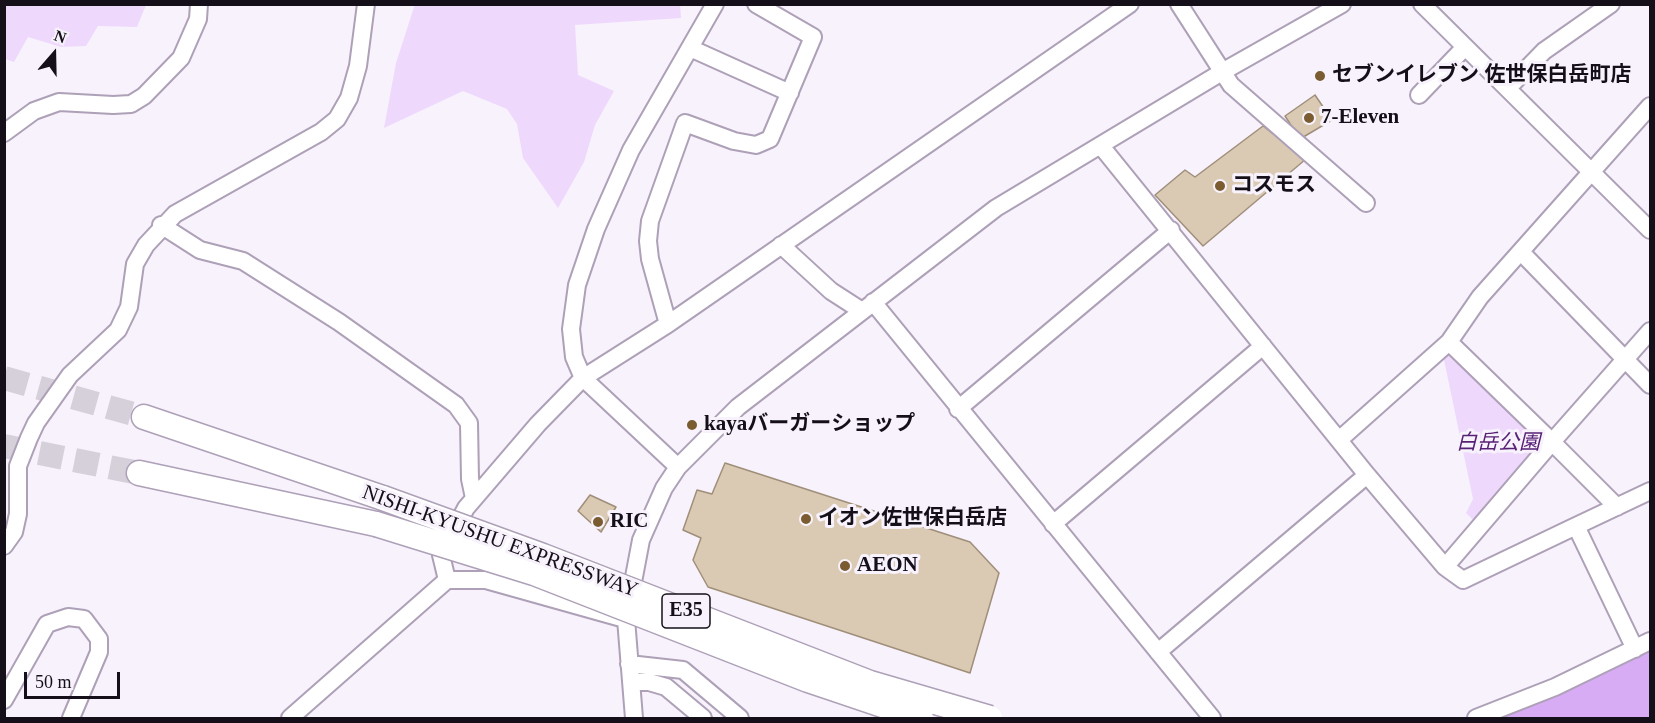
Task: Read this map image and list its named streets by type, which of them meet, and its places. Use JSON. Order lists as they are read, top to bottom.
{
  "streets": {
    "highway": ["NISHI-KYUSHU EXPRESSWAY", "E35"]
  },
  "parks": ["白岳公園"],
  "places": [
    "セブンイレブン 佐世保白岳町店",
    "7-Eleven",
    "コスモス",
    "kayaバーガーショップ",
    "イオン佐世保白岳店",
    "RIC",
    "AEON"
  ],
  "scale_bar": "50 m",
  "north": "top"
}
